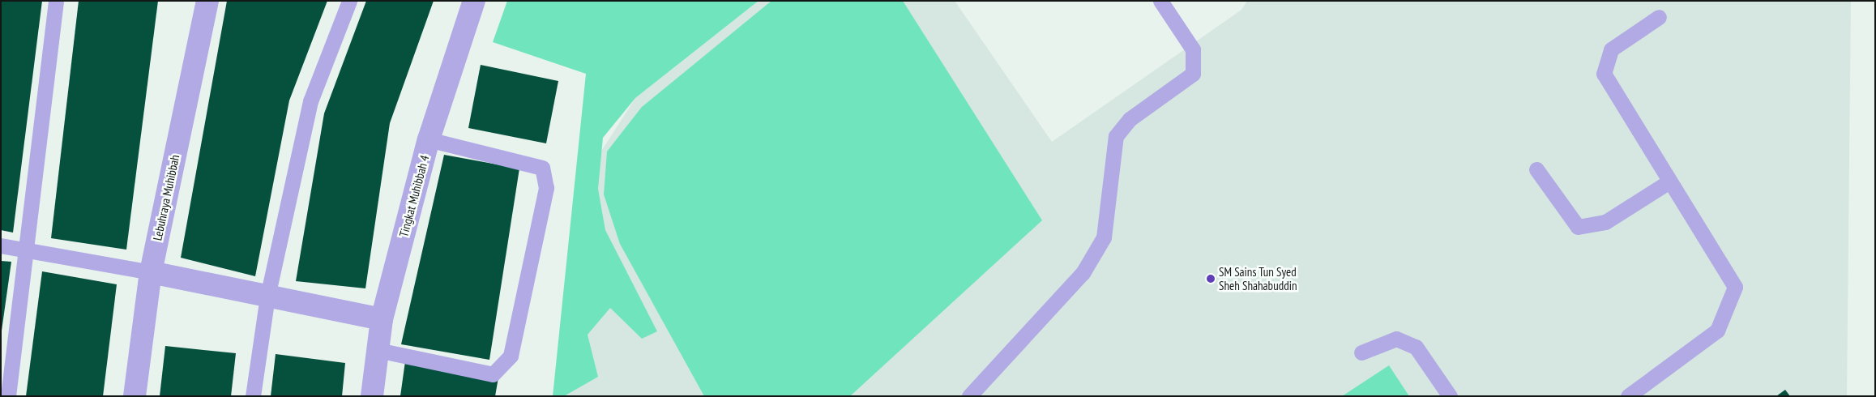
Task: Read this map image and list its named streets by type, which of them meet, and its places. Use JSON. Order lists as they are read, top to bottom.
{
  "streets": {
    "street": ["Tingkat Muhibbah 4", "Lebuhraya Muhibbah"]
  },
  "places": ["SM Sains Tun Syed Sheh Shahabuddin"]
}
